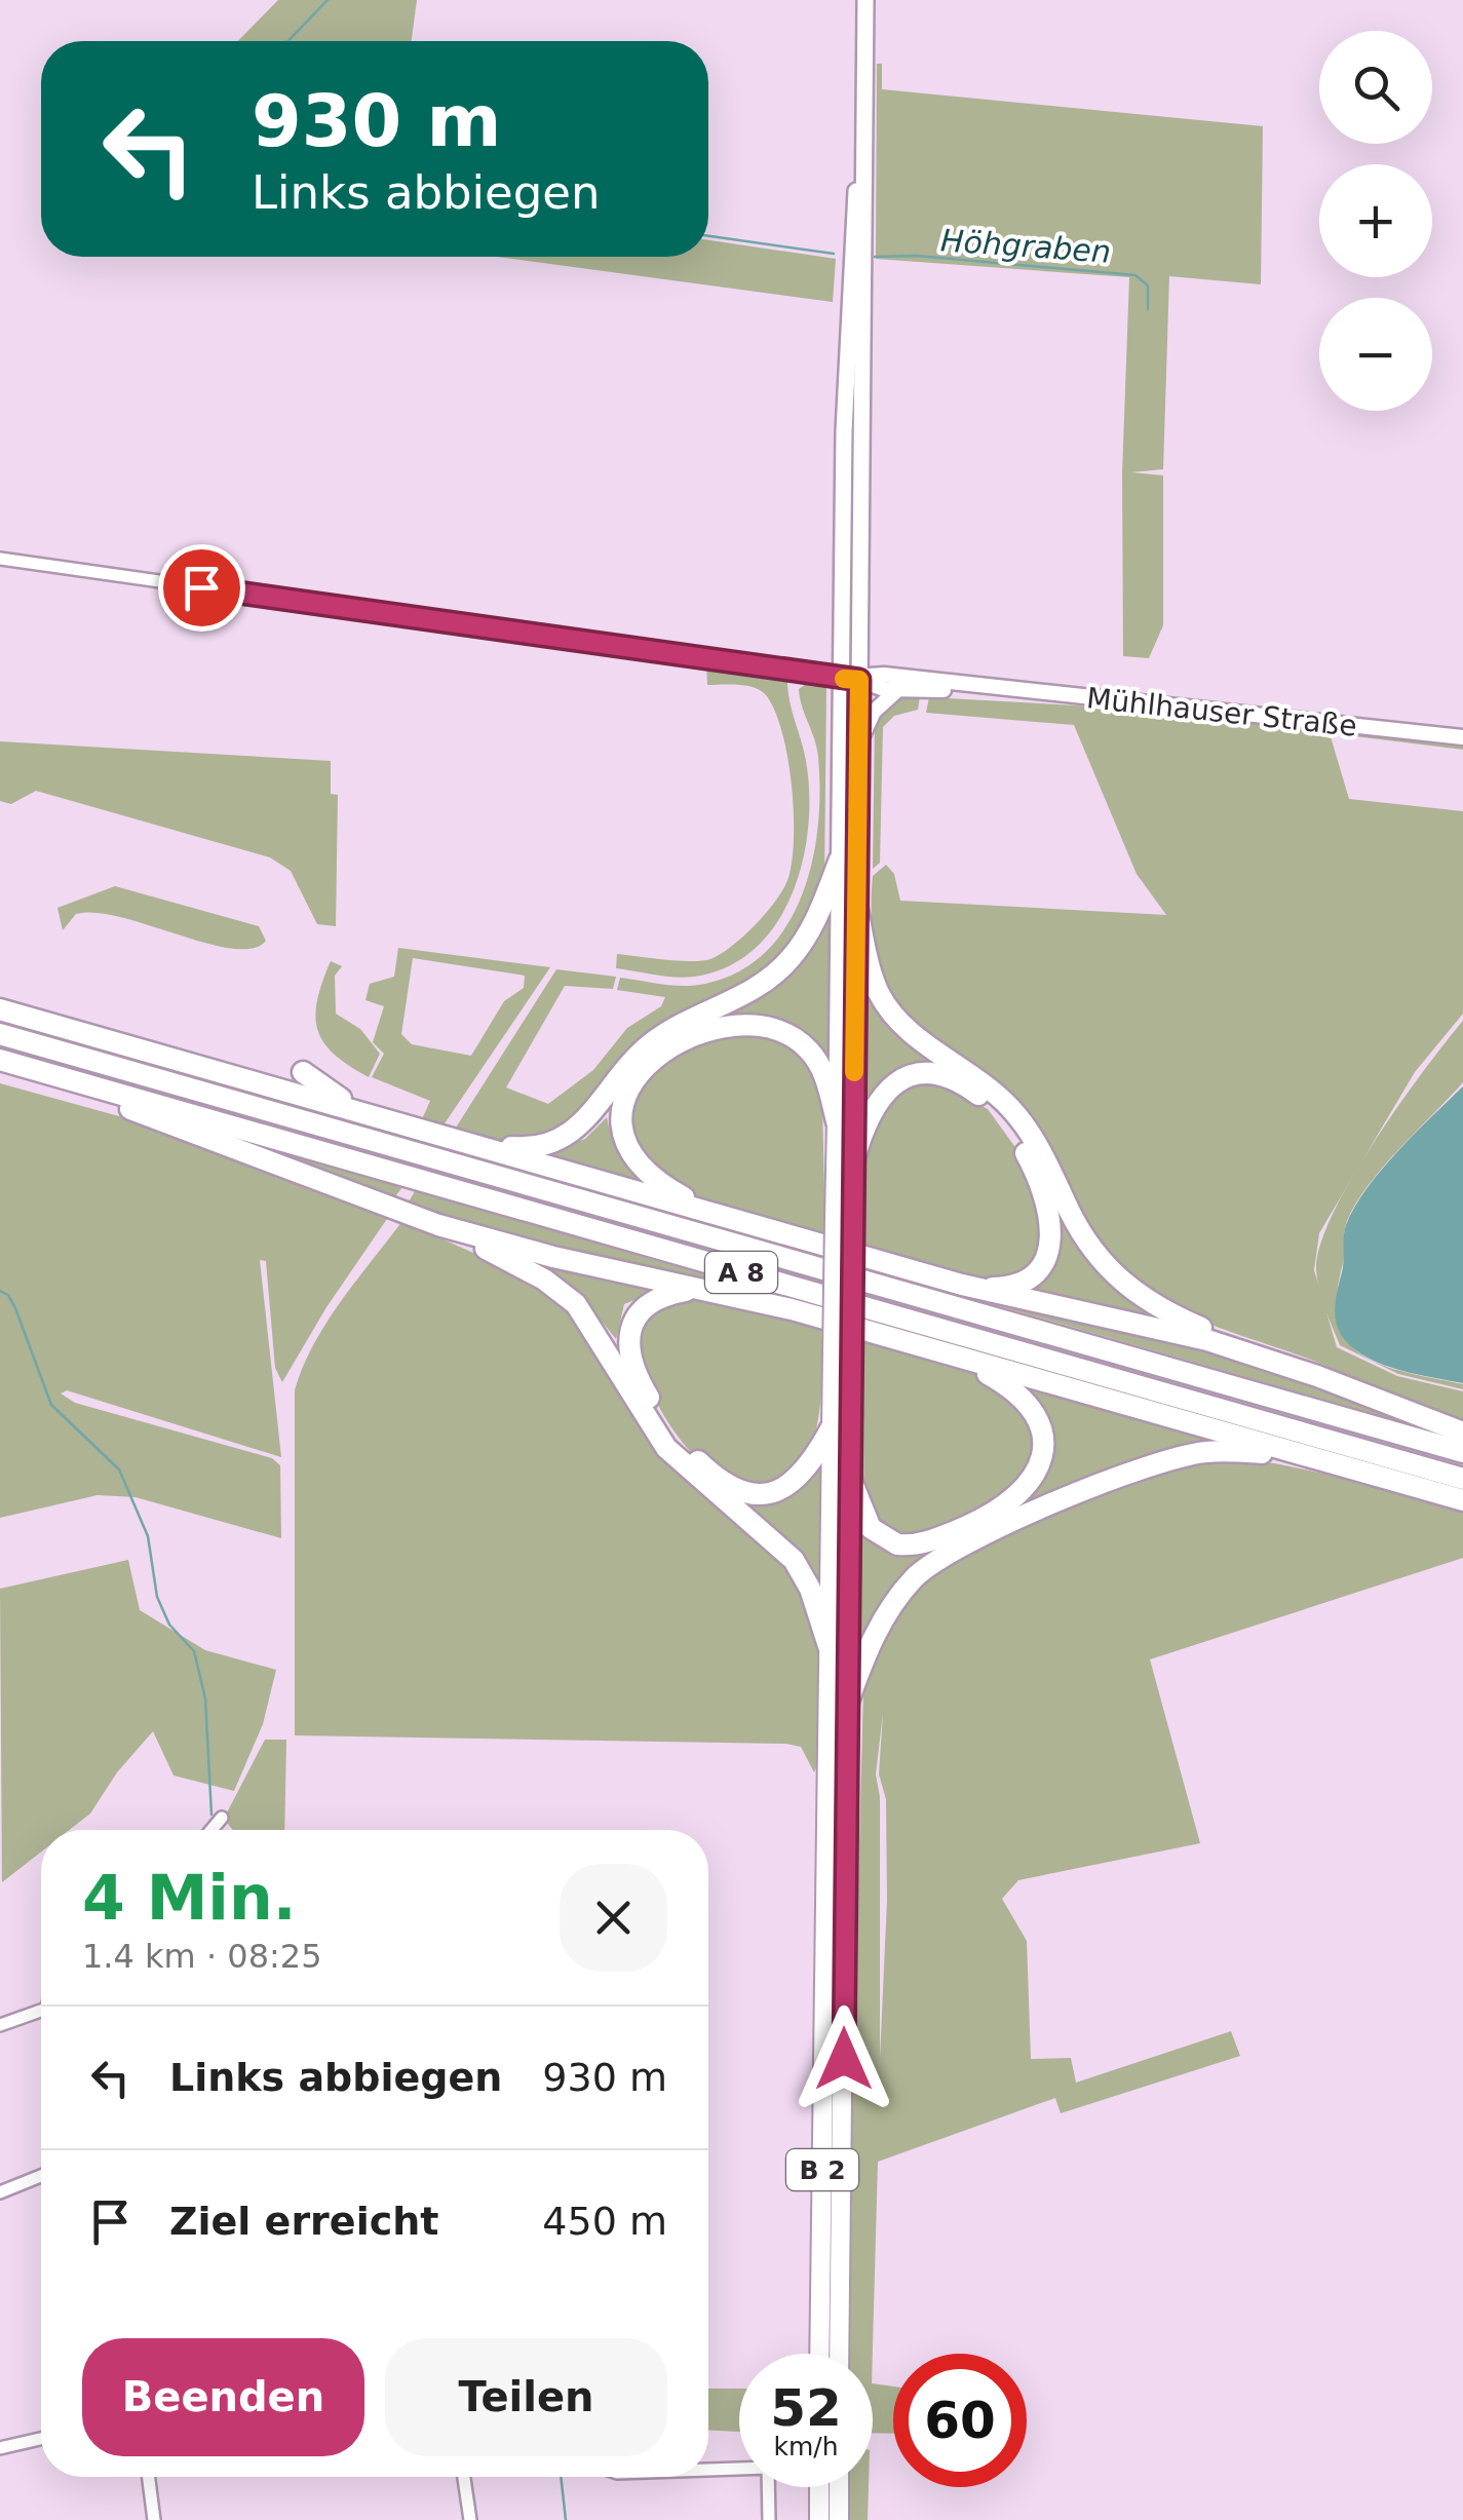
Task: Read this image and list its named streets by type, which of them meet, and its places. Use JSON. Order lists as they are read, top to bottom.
{
  "streets": {
    "highway": ["A 8"],
    "main road": ["B 2"],
    "street": ["Mühlhauser Straße"]
  },
  "water": ["Höhgraben"],
  "page": {
    "map_buttons": ["+", "−"],
    "turn": ["930 m", "Links abbiegen"],
    "heading": ["4 Min.", "1.4 km · 08:25"],
    "list": [
      {
        "name": "Links abbiegen",
        "value": "930 m"
      },
      {
        "name": "Ziel erreicht",
        "value": "450 m"
      }
    ],
    "buttons": ["Beenden", "Teilen"],
    "speed": "52 km/h",
    "limit": "60"
  }
}
